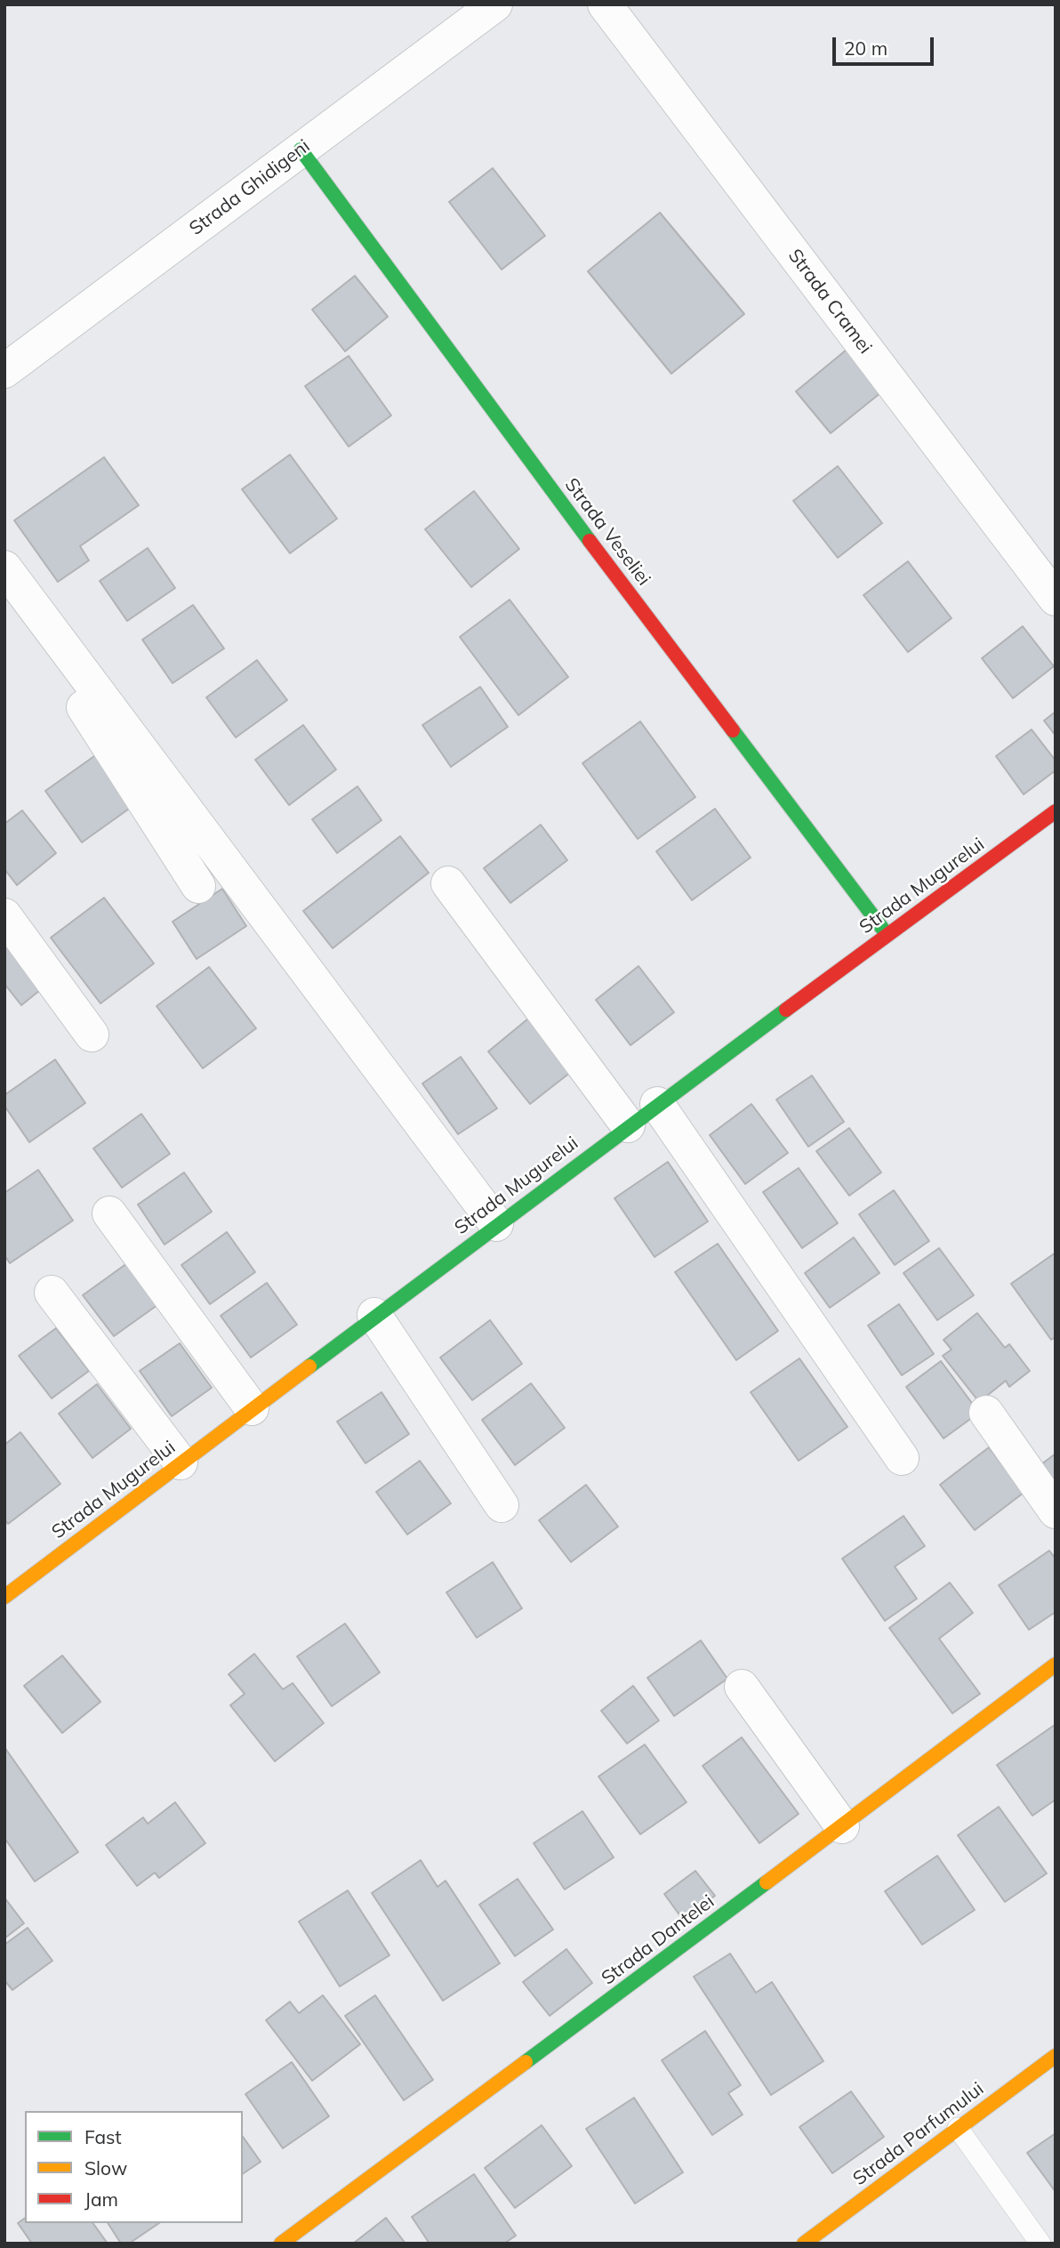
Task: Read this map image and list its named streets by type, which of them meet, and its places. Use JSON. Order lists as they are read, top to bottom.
{
  "streets": {
    "street": [
      "Strada Ghidigeni",
      "Strada Cramei",
      "Strada Veseliei",
      "Strada Mugurelui",
      "Strada Dantelei",
      "Strada Parfumului"
    ]
  },
  "crossings": [
    ["Strada Ghidigeni", "Strada Veseliei"],
    ["Strada Veseliei", "Strada Mugurelui"]
  ],
  "legend": ["Fast", "Slow", "Jam"],
  "scale_bar": "20 m"
}
